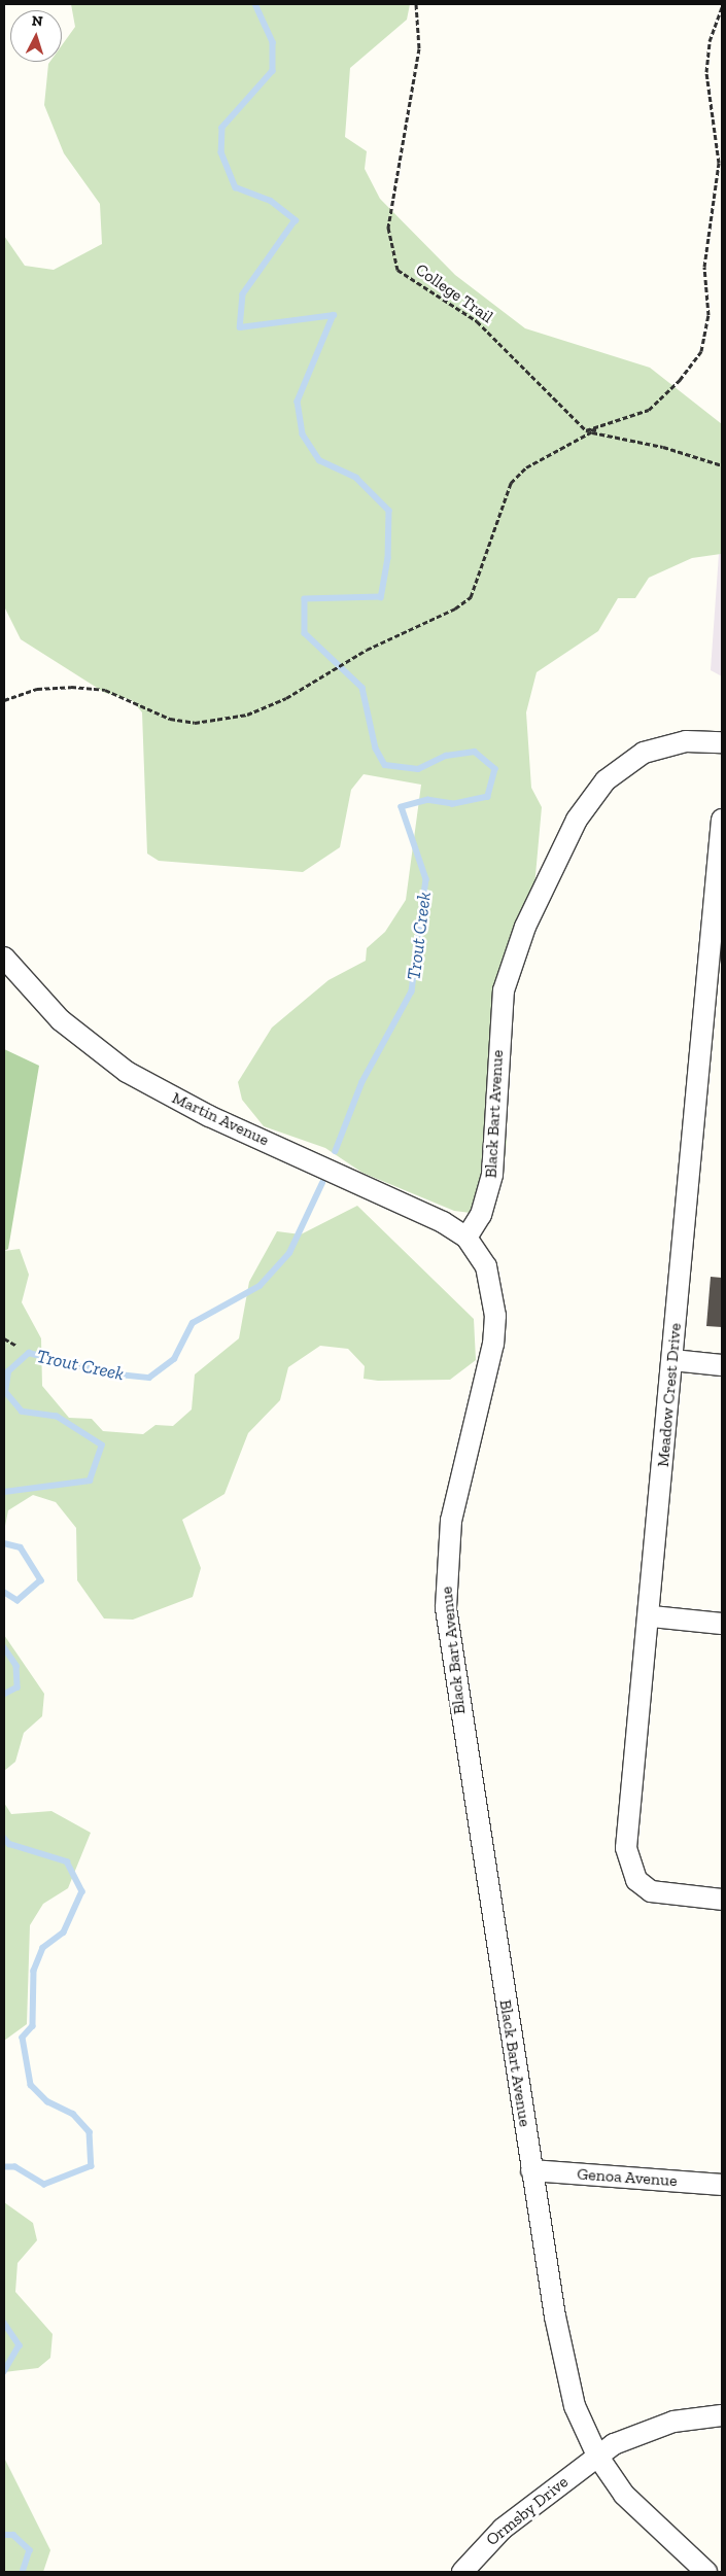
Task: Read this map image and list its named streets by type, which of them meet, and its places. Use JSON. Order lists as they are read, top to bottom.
{
  "streets": {
    "street": [
      "Black Bart Avenue",
      "Martin Avenue",
      "Meadow Crest Drive",
      "Genoa Avenue",
      "Ormsby Drive"
    ],
    "path": ["College Trail"]
  },
  "crossings": [
    ["Black Bart Avenue", "Martin Avenue"],
    ["Black Bart Avenue", "Genoa Avenue"],
    ["Black Bart Avenue", "Ormsby Drive"]
  ],
  "water": ["Trout Creek"],
  "north": "top"
}
